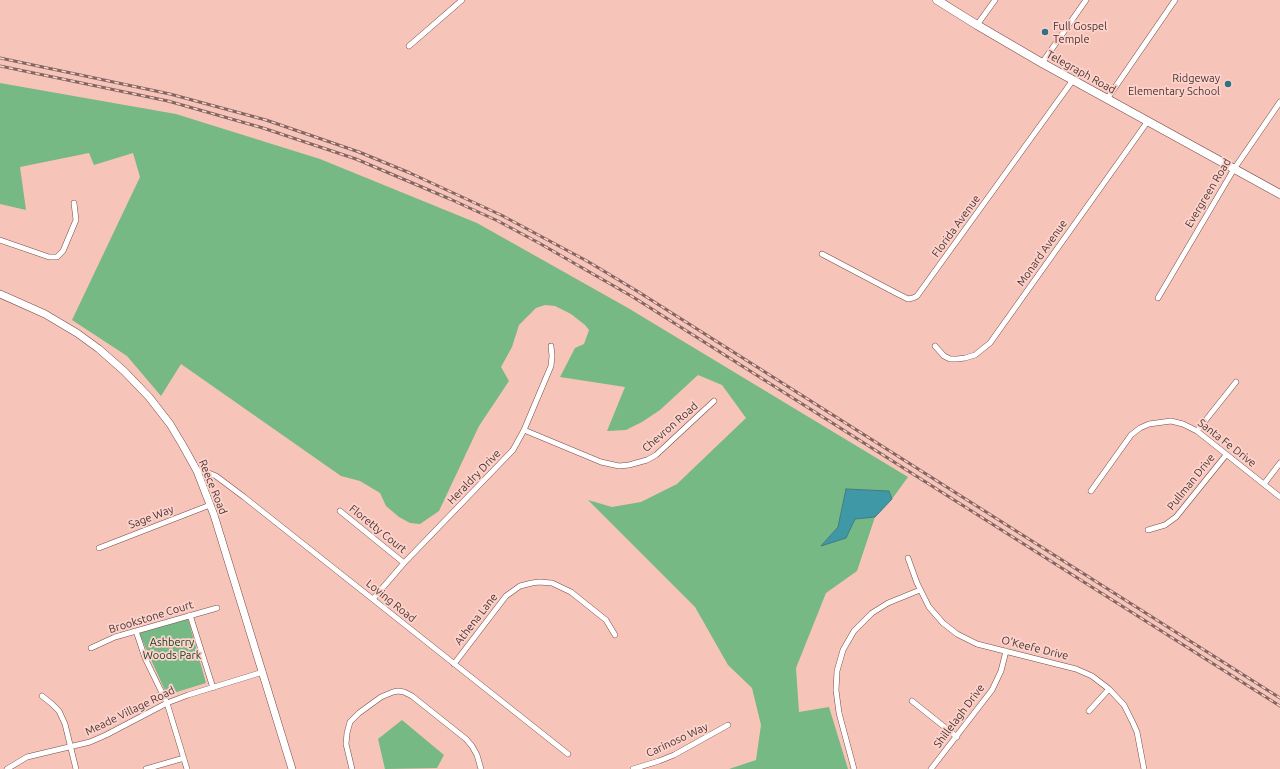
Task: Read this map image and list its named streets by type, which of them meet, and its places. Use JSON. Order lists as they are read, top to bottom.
{
  "streets": {
    "main road": ["Telegraph Road", "Reece Road"],
    "street": [
      "Evergreen Road",
      "Florida Avenue",
      "Monard Avenue",
      "Chevron Road",
      "Santa Fe Drive",
      "Heraldry Drive",
      "Pullman Drive",
      "Sage Way",
      "Floretty Court",
      "Loving Road",
      "Brookstone Court",
      "Athena Lane",
      "O'Keefe Drive",
      "Meade Village Road",
      "Shillelagh Drive",
      "Carinoso Way"
    ]
  },
  "crossings": [
    ["Telegraph Road", "Evergreen Road"],
    ["Telegraph Road", "Florida Avenue"],
    ["Telegraph Road", "Monard Avenue"],
    ["Chevron Road", "Heraldry Drive"],
    ["Santa Fe Drive", "Pullman Drive"],
    ["Heraldry Drive", "Floretty Court"],
    ["Heraldry Drive", "Loving Road"],
    ["Reece Road", "Sage Way"],
    ["Reece Road", "Loving Road"],
    ["Reece Road", "Meade Village Road"],
    ["Loving Road", "Athena Lane"],
    ["O'Keefe Drive", "Shillelagh Drive"]
  ],
  "parks": ["Ashberry Woods Park"],
  "places": ["Full Gospel Temple", "Ridgeway Elementary School"]
}
